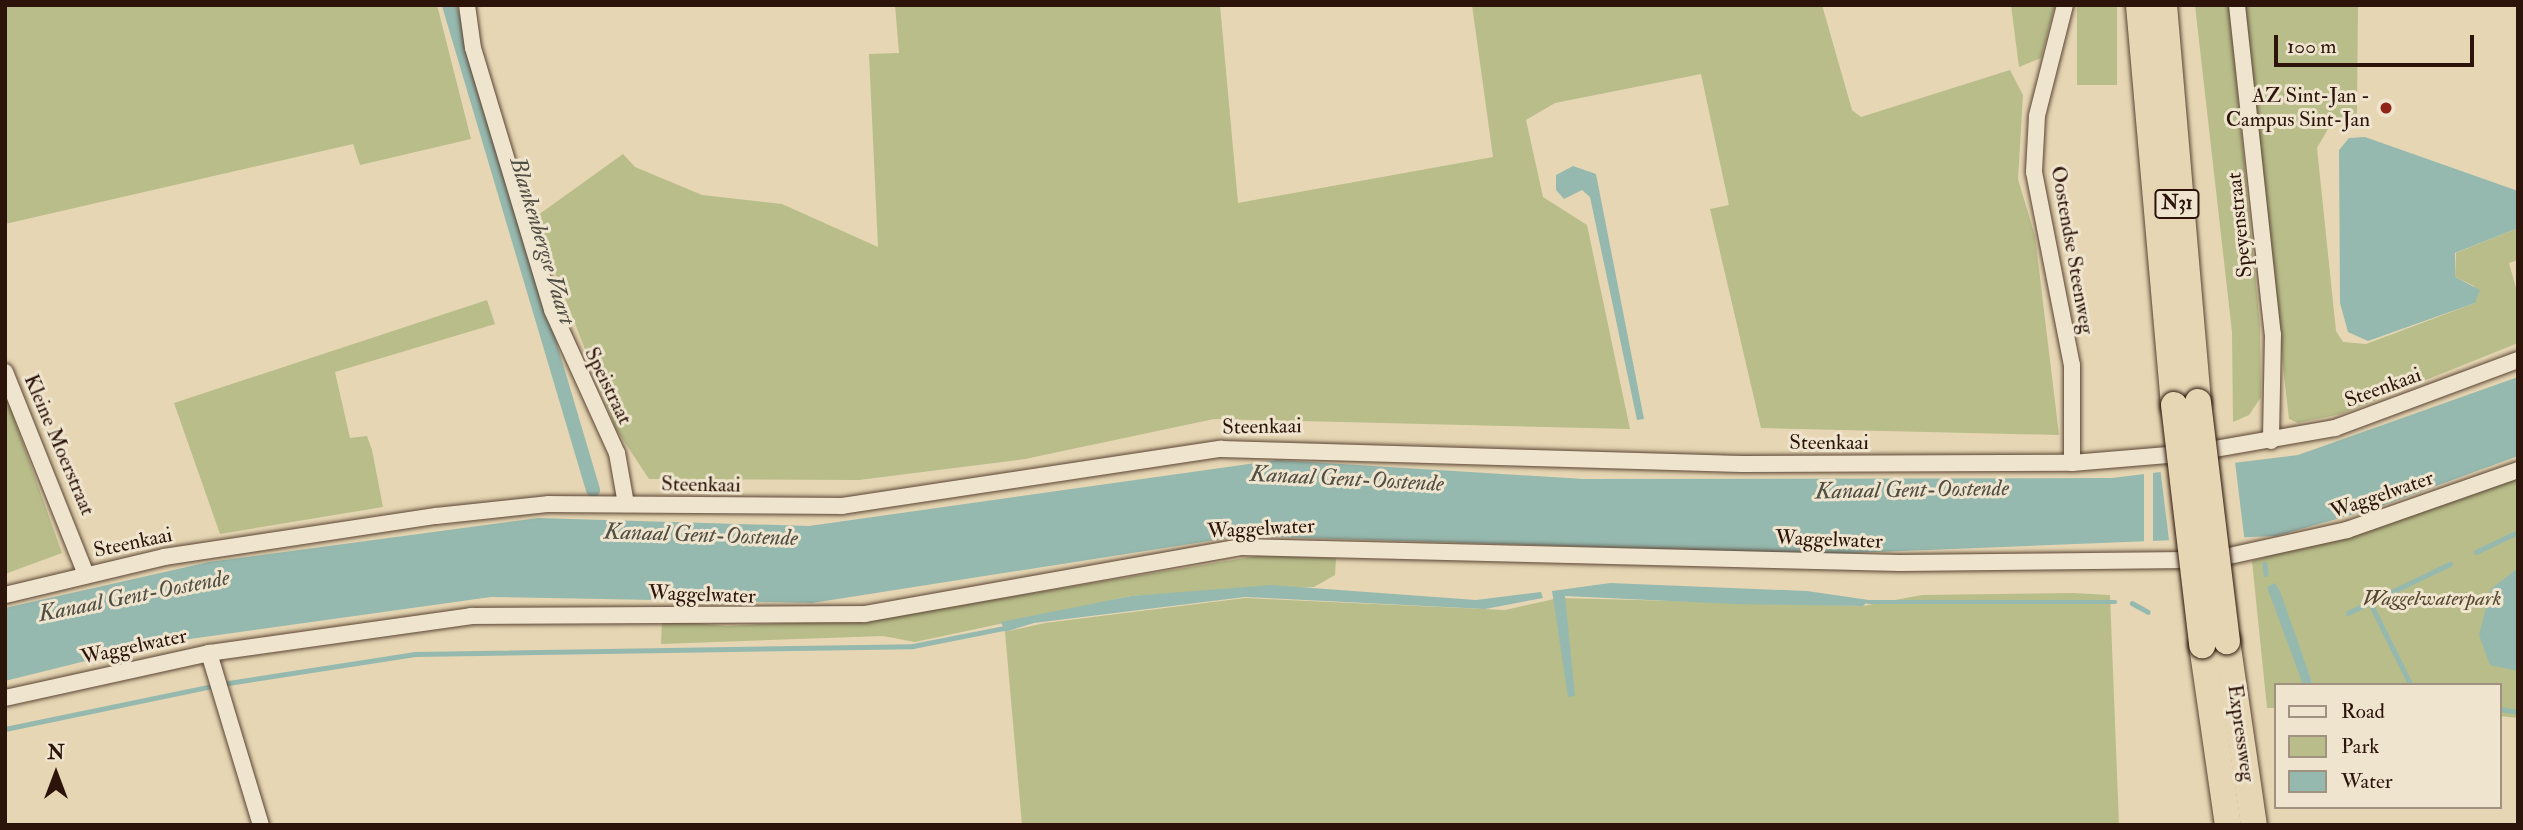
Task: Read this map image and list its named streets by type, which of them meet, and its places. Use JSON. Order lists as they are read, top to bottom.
{
  "streets": {
    "highway": ["N31", "Expressweg"],
    "street": [
      "Speyenstraat",
      "Oostendse Steenweg",
      "Speistraat",
      "Steenkaai",
      "Kleine Moerstraat",
      "Waggelwater"
    ]
  },
  "crossings": [
    ["N31", "Expressweg"],
    ["Speyenstraat", "Steenkaai"],
    ["Oostendse Steenweg", "Steenkaai"],
    ["Speistraat", "Steenkaai"],
    ["Steenkaai", "Kleine Moerstraat"]
  ],
  "water": ["Blankenbergse Vaart", "Kanaal Gent-Oostende"],
  "parks": ["Waggelwaterpark"],
  "places": ["AZ Sint-Jan - Campus Sint-Jan"],
  "legend": ["Road", "Park", "Water"],
  "scale_bar": "100 m",
  "north": "top"
}
